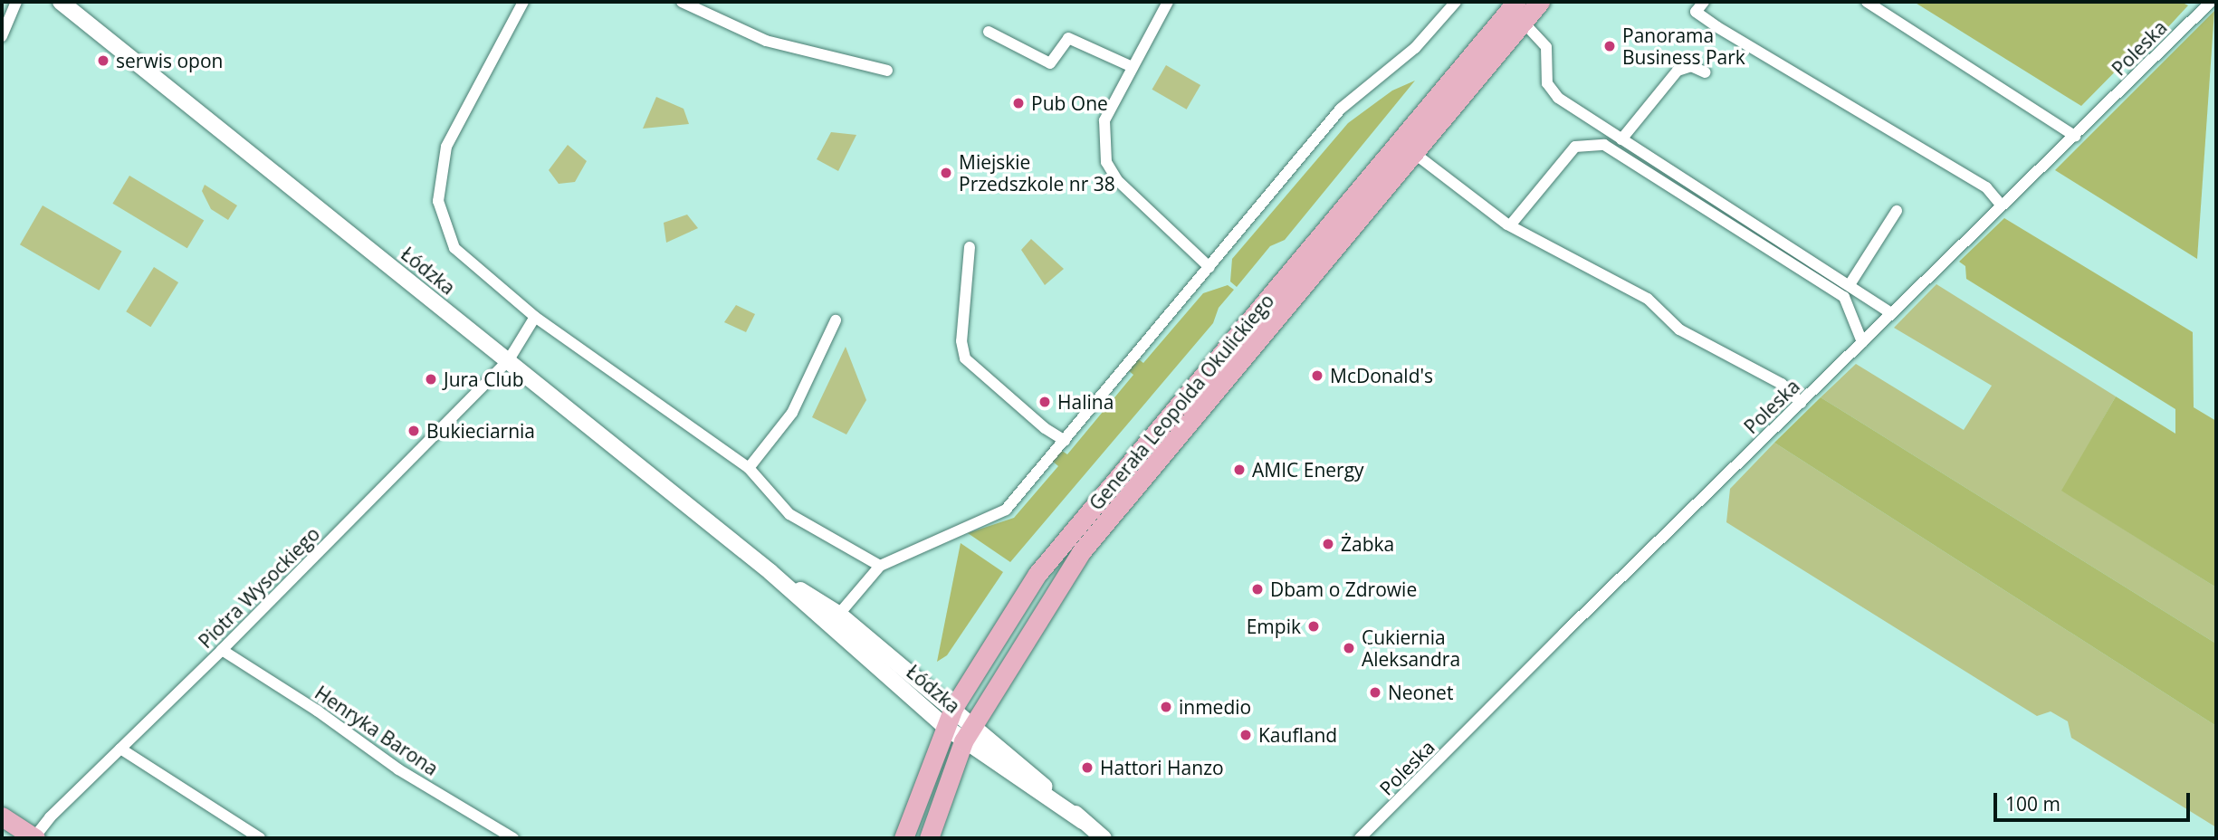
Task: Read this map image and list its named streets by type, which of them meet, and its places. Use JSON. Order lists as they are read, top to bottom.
{
  "streets": {
    "main road": ["Generała Leopolda Okulickiego"],
    "street": [
      "Poleska",
      "Łódzka",
      "Piotra Wysockiego",
      "Henryka Barona"
    ]
  },
  "crossings": [
    ["Łódzka", "Generała Leopolda Okulickiego"],
    ["Łódzka", "Piotra Wysockiego"],
    ["Piotra Wysockiego", "Henryka Barona"]
  ],
  "places": [
    "Panorama Business Park",
    "serwis opon",
    "Pub One",
    "Miejskie Przedszkole nr 38",
    "McDonald's",
    "Jura Club",
    "Halina",
    "Bukieciarnia",
    "AMIC Energy",
    "Żabka",
    "Dbam o Zdrowie",
    "Empik",
    "Cukiernia Aleksandra",
    "Neonet",
    "inmedio",
    "Kaufland",
    "Hattori Hanzo"
  ],
  "scale_bar": "100 m"
}
